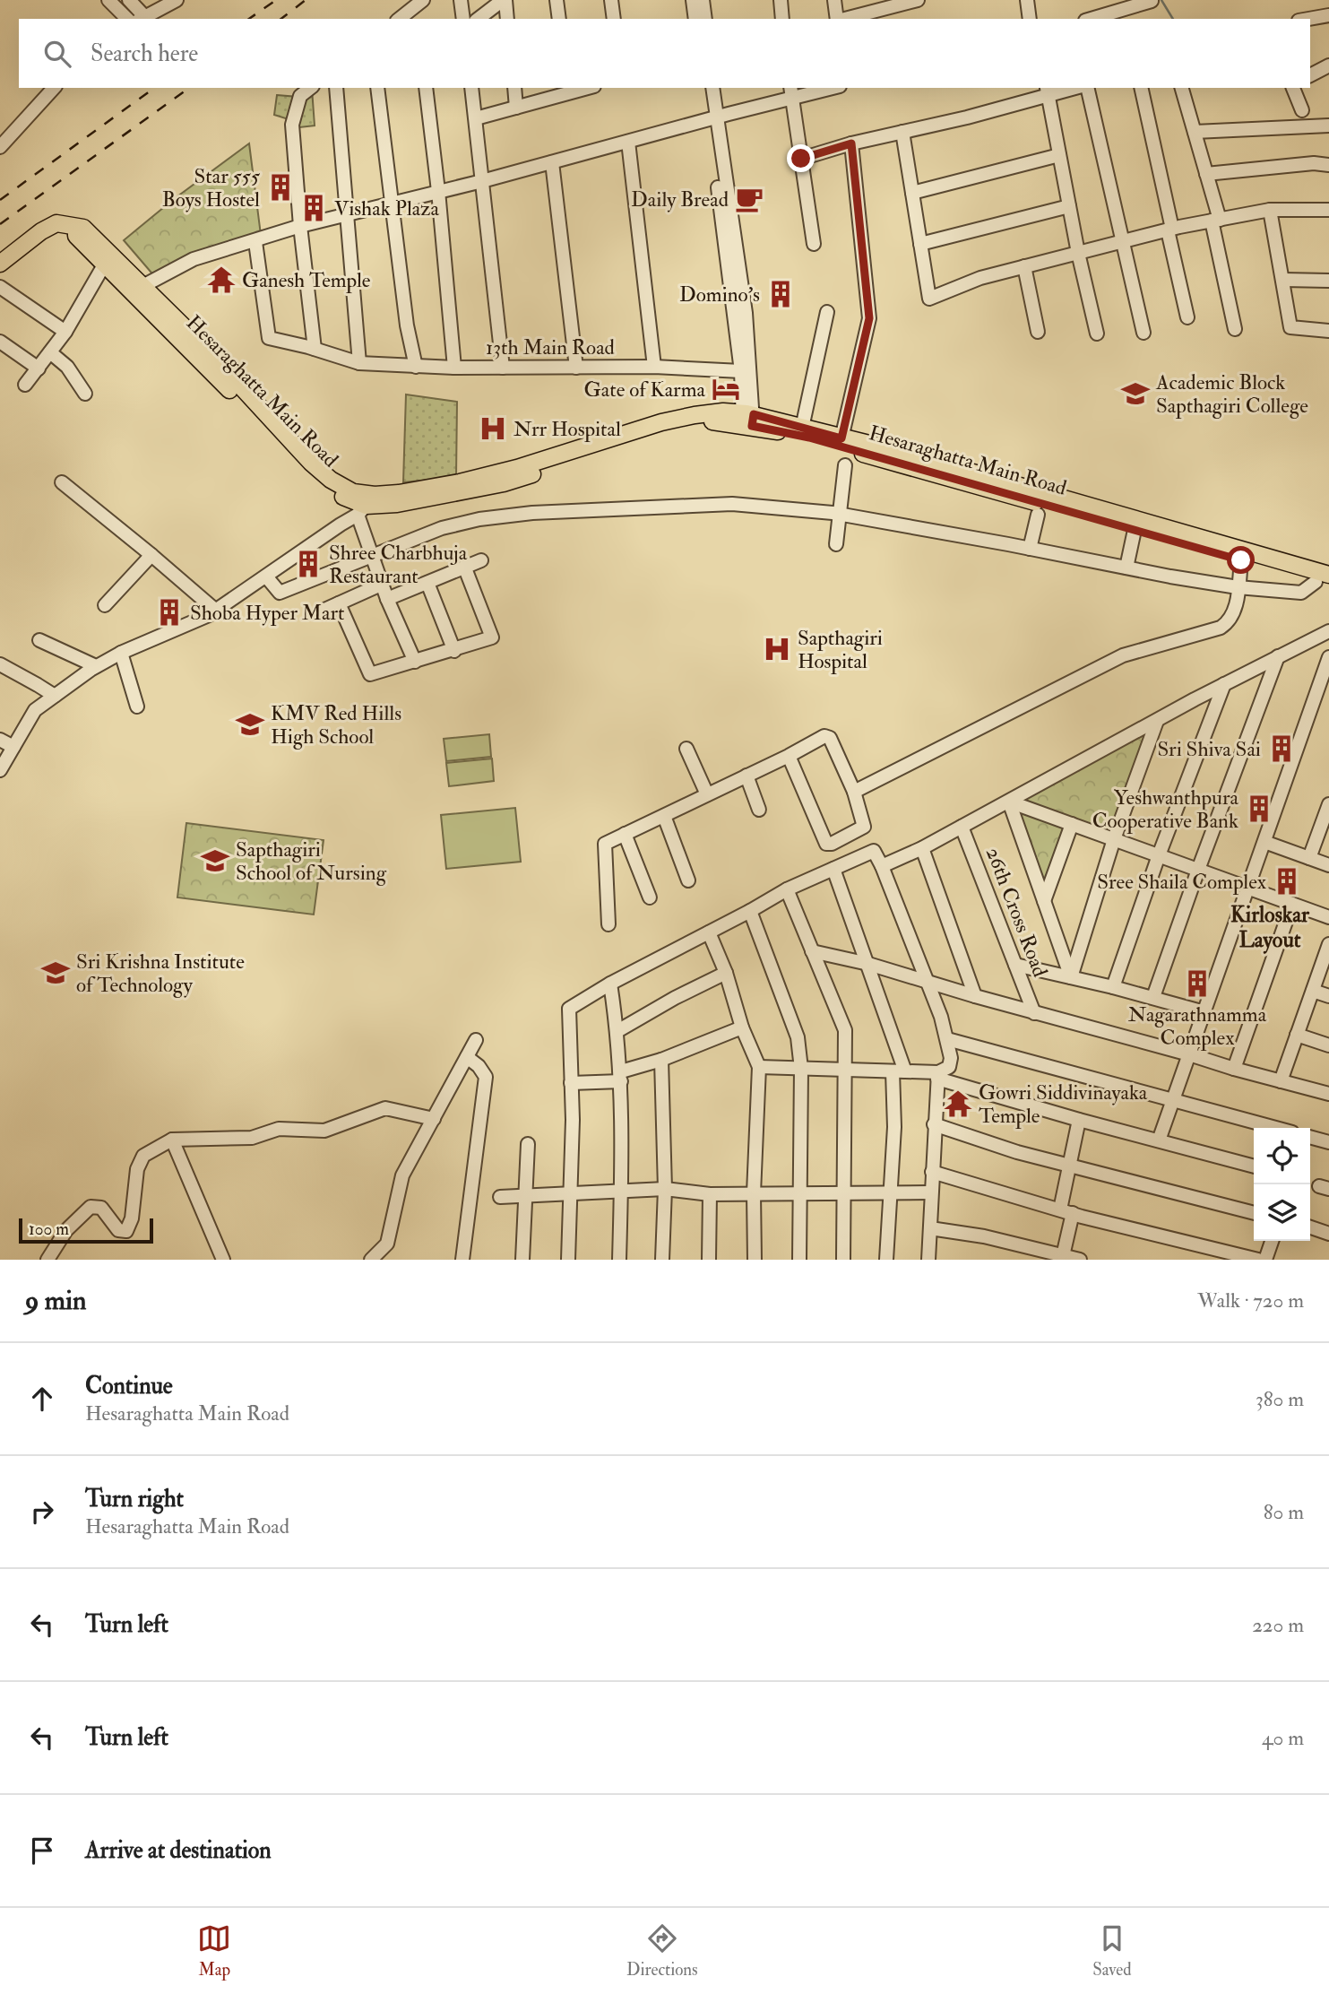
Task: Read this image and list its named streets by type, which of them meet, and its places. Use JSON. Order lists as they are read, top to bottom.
{
  "streets": {
    "main road": ["Hesaraghatta Main Road"],
    "street": ["13th Main Road", "26th Cross Road"]
  },
  "districts": ["Kirloskar Layout"],
  "places": {
    "building": [
      "Star 555 Boys Hostel",
      "Vishak Plaza",
      "Domino's",
      "Shree Charbhuja Restaurant",
      "Shoba Hyper Mart",
      "Sri Shiva Sai",
      "Yeshwanthpura Cooperative Bank",
      "Sree Shaila Complex",
      "Nagarathnamma Complex"
    ],
    "cafe": ["Daily Bread"],
    "temple": ["Ganesh Temple", "Gowri Siddivinayaka Temple"],
    "hotel": ["Gate of Karma"],
    "school or university": [
      "Academic Block Sapthagiri College",
      "KMV Red Hills High School",
      "Sapthagiri School of Nursing",
      "Sri Krishna Institute of Technology"
    ],
    "hospital": ["Nrr Hospital", "Sapthagiri Hospital"]
  },
  "scale_bar": "100 m",
  "page": {
    "search": "Search here",
    "scale": "100 m",
    "heading": ["9 min", "Walk · 720 m"],
    "list": [
      ["Continue", "Hesaraghatta Main Road", "380 m"],
      ["Turn right", "Hesaraghatta Main Road", "80 m"],
      ["Turn left", "220 m"],
      ["Turn left", "40 m"],
      "Arrive at destination"
    ],
    "nav": ["Map", "Directions", "Saved"]
  }
}
